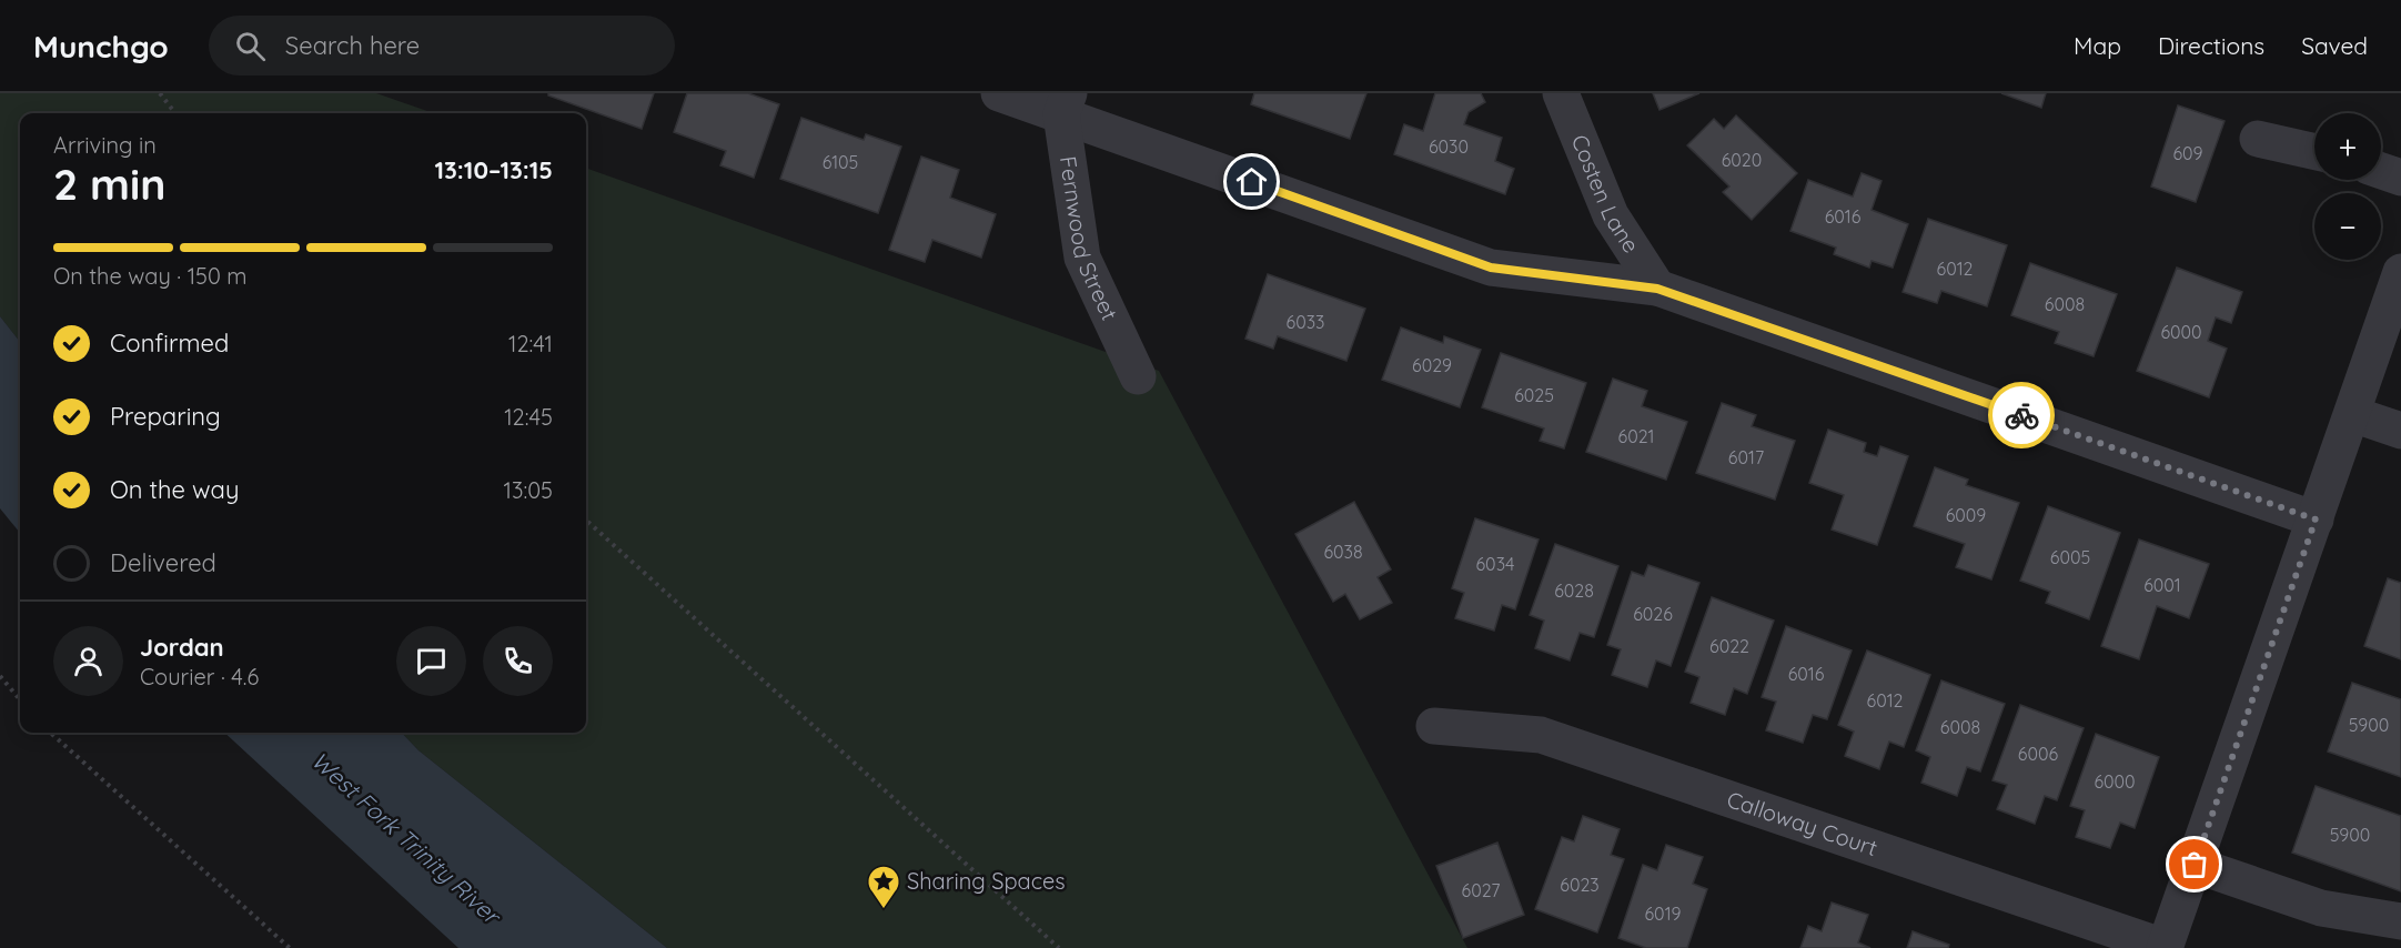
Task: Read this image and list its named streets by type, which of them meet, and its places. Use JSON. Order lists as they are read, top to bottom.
{
  "streets": {
    "street": ["Costen Lane", "Fernwood Street", "Calloway Court"]
  },
  "water": ["West Fork Trinity River"],
  "places": {
    "place": ["Sharing Spaces"]
  },
  "house_numbers": [
    "6030",
    "609",
    "6020",
    "6105",
    "6016",
    "6012",
    "6008",
    "6033",
    "6000",
    "6029",
    "6025",
    "6021",
    "6017",
    "6009",
    "6038",
    "6005",
    "6034",
    "6001",
    "6028",
    "6026",
    "6022",
    "6016",
    "6012",
    "5900",
    "6008",
    "6006",
    "6000",
    "5900",
    "6023",
    "6027",
    "6019"
  ],
  "page": {
    "header": "Munchgo",
    "search": "Search here",
    "nav": ["Map", "Directions", "Saved"],
    "map_buttons": ["+", "−"],
    "heading": ["2 min", "Arriving in", "13:10–13:15"],
    "panel": ["Jordan", "Courier · 4.6"],
    "bar": "On the way · 150 m",
    "list": [
      ["Confirmed", "12:41"],
      ["Preparing", "12:45"],
      ["On the way", "13:05"],
      "Delivered"
    ]
  }
}
